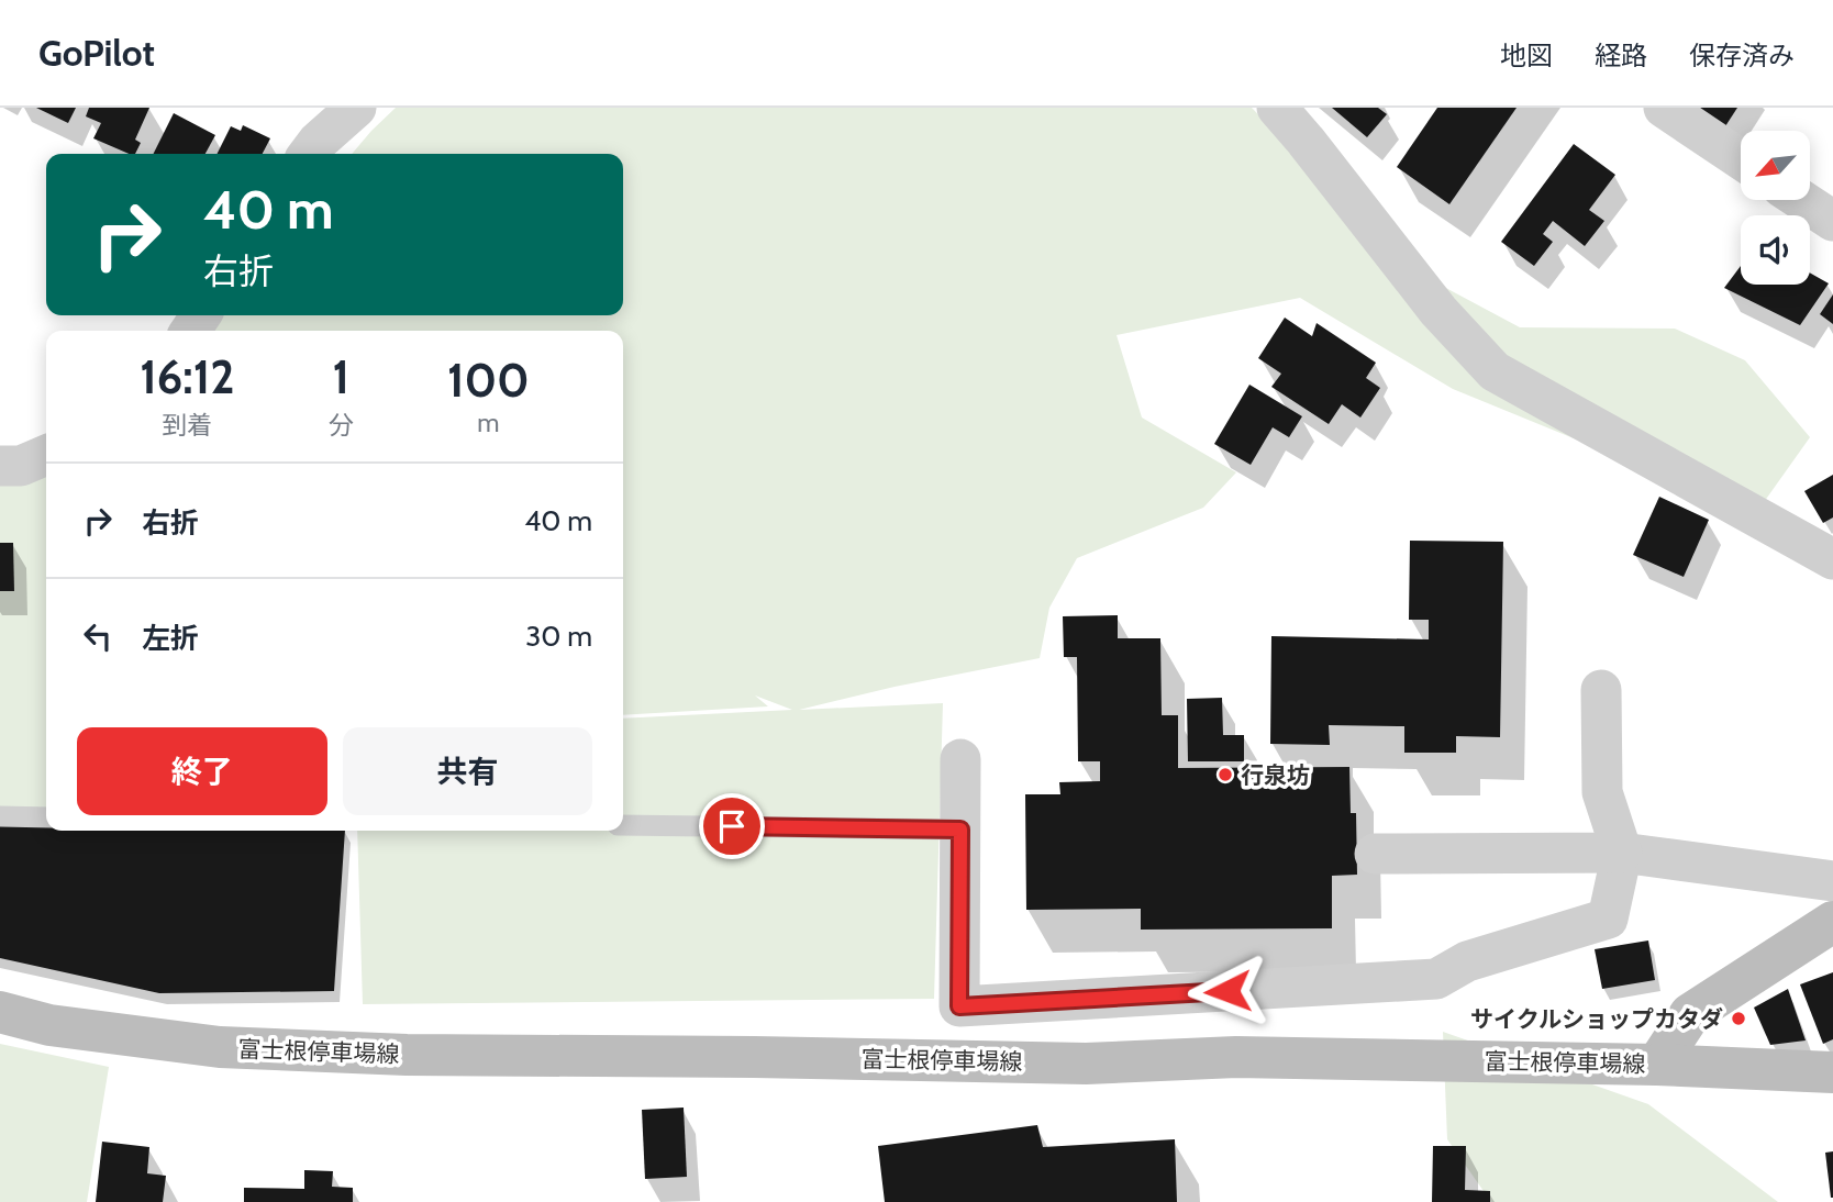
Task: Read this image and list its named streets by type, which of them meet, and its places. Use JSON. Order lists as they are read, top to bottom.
{
  "streets": {
    "main road": ["富士根停車場線"]
  },
  "places": ["行泉坊", "サイクルショップカタダ"],
  "north": "bottom left",
  "page": {
    "header": "GoPilot",
    "nav": ["地図", "経路", "保存済み"],
    "turn": ["40 m", "右折"],
    "eta": [
      "16:12",
      "到着",
      "1",
      "分",
      "100",
      "m"
    ],
    "list": [
      {
        "name": "右折",
        "value": "40 m"
      },
      {
        "name": "左折",
        "value": "30 m"
      }
    ],
    "buttons": ["終了", "共有"]
  }
}
